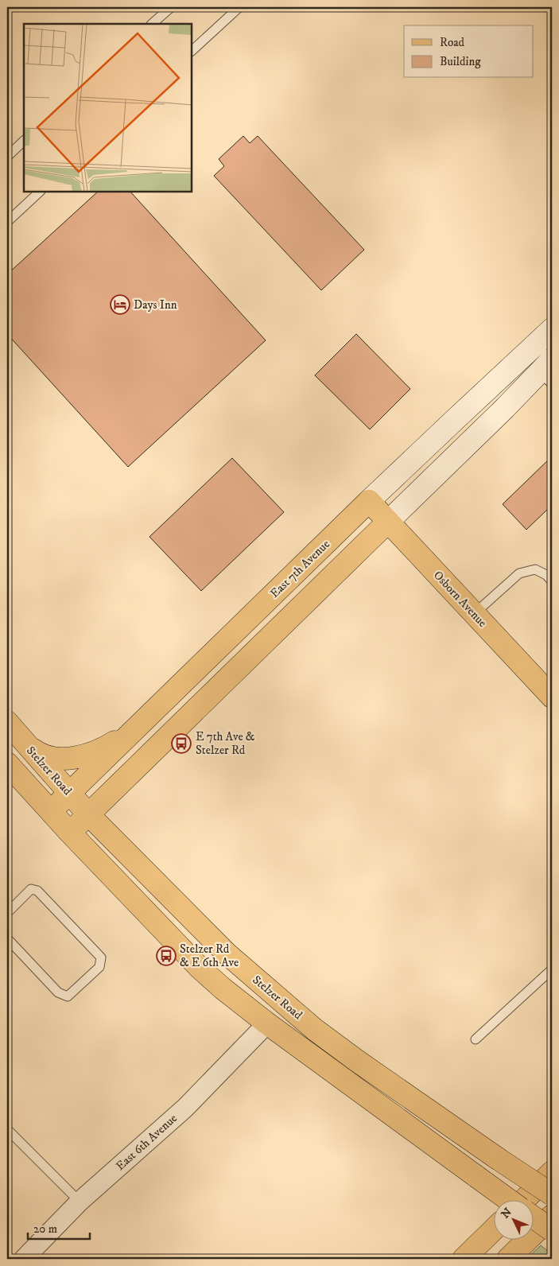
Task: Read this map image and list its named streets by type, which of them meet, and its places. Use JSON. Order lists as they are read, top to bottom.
{
  "streets": {
    "main road": ["East 7th Avenue", "Osborn Avenue", "Stelzer Road"],
    "street": ["East 6th Avenue"]
  },
  "crossings": [
    ["East 7th Avenue", "Osborn Avenue"],
    ["East 7th Avenue", "Stelzer Road"]
  ],
  "places": {
    "hotel": ["Days Inn"],
    "bus stop": ["E 7th Ave & Stelzer Rd", "Stelzer Rd & E 6th Ave"]
  },
  "legend": ["Road", "Building"],
  "scale_bar": "20 m",
  "north": "top left"
}
